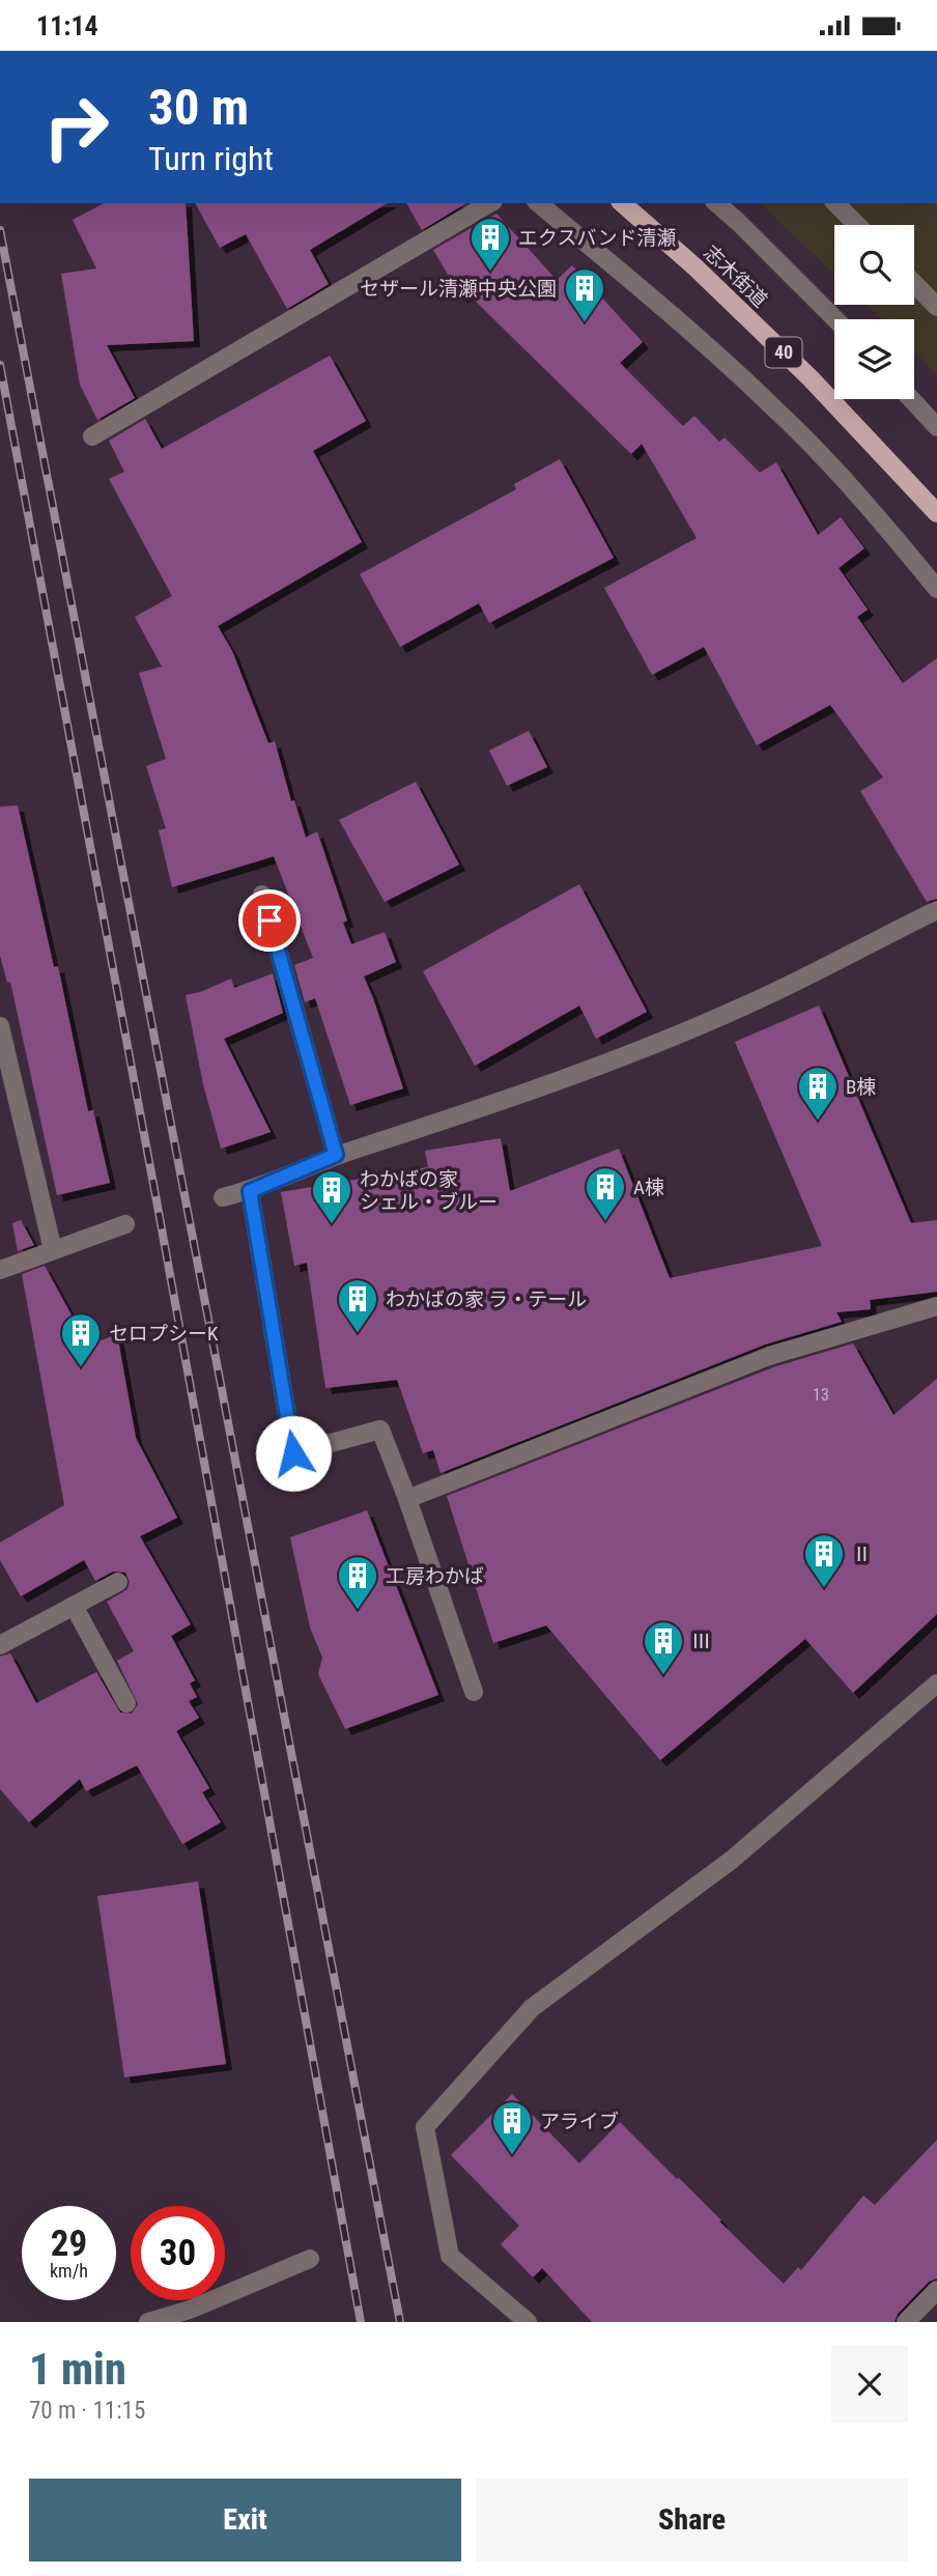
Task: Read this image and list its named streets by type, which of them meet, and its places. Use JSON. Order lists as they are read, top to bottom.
{
  "streets": {
    "main road": ["志木街道", "40"]
  },
  "places": {
    "building": [
      "エクスバンド清瀬",
      "セザール清瀬中央公園",
      "B棟",
      "A棟",
      "わかばの家 シェル・ブルー",
      "わかばの家 ラ・テール",
      "セロプシーK",
      "Ⅱ",
      "工房わかば",
      "Ⅲ",
      "アライブ"
    ]
  },
  "house_numbers": ["13"],
  "page": {
    "status": "11:14",
    "turn": ["30 m", "Turn right"],
    "speed": "29 km/h",
    "limit": "30",
    "heading": ["1 min", "70 m · 11:15"],
    "buttons": ["Exit", "Share"]
  }
}
